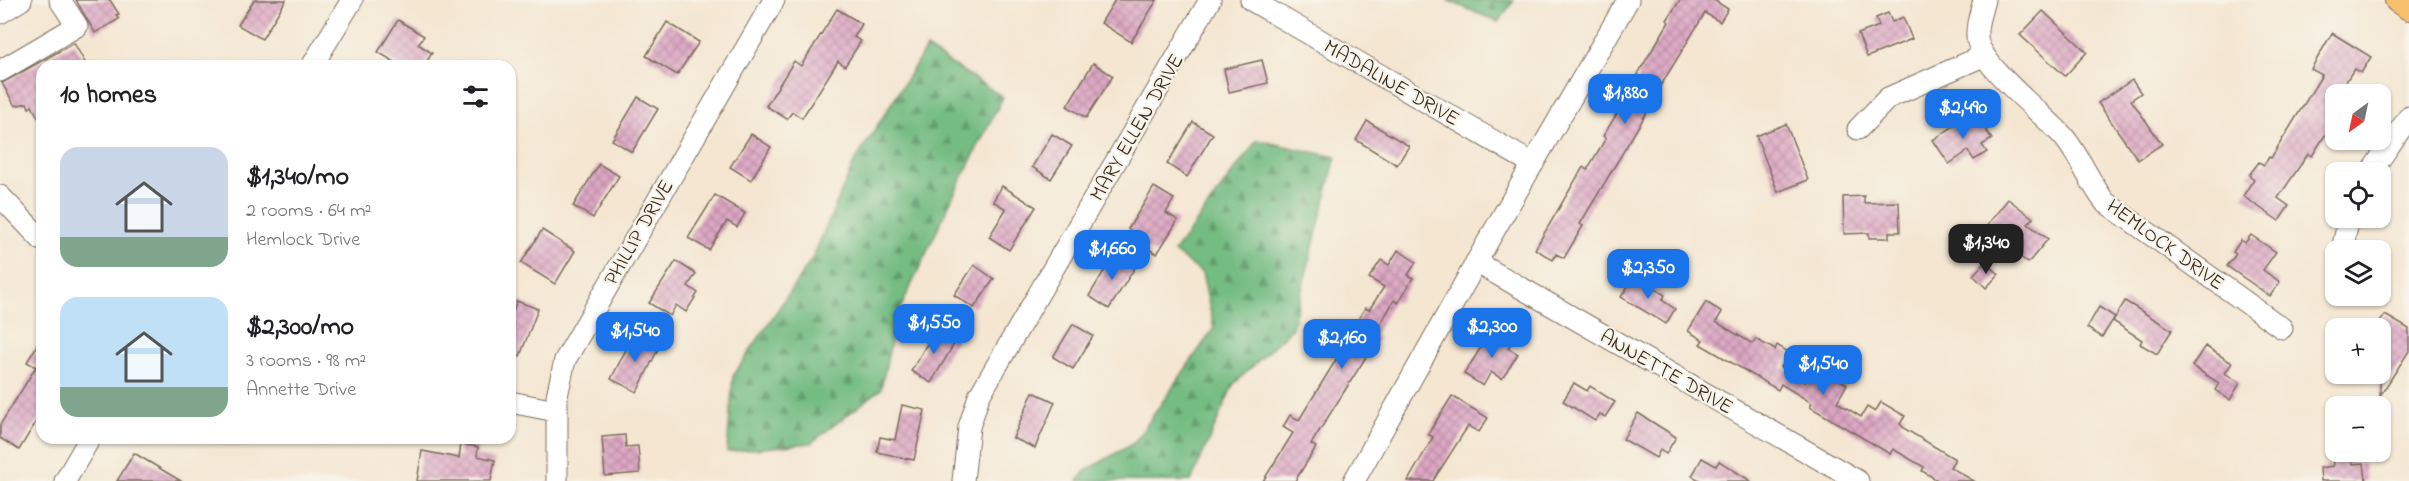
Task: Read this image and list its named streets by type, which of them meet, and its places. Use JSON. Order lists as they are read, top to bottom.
{
  "streets": {
    "street": [
      "MADALINE DRIVE",
      "MARY ELLEN DRIVE",
      "PHILLIP DRIVE",
      "HEMLOCK DRIVE",
      "ANNETTE DRIVE"
    ]
  },
  "north": "bottom left",
  "page": {
    "heading": "10 homes",
    "price": [
      "$1,880",
      "$2,490",
      "$1,340",
      "$1,660",
      "$2,350",
      "$1,550",
      "$2,300",
      "$1,540",
      "$2,160",
      "$1,540"
    ],
    "map_buttons": ["+", "−"],
    "list": [
      {
        "name": "$1,340/mo",
        "note": "2 rooms · 64 m² · Hemlock Drive"
      },
      {
        "name": "$2,300/mo",
        "note": "3 rooms · 98 m² · Annette Drive"
      }
    ]
  }
}
